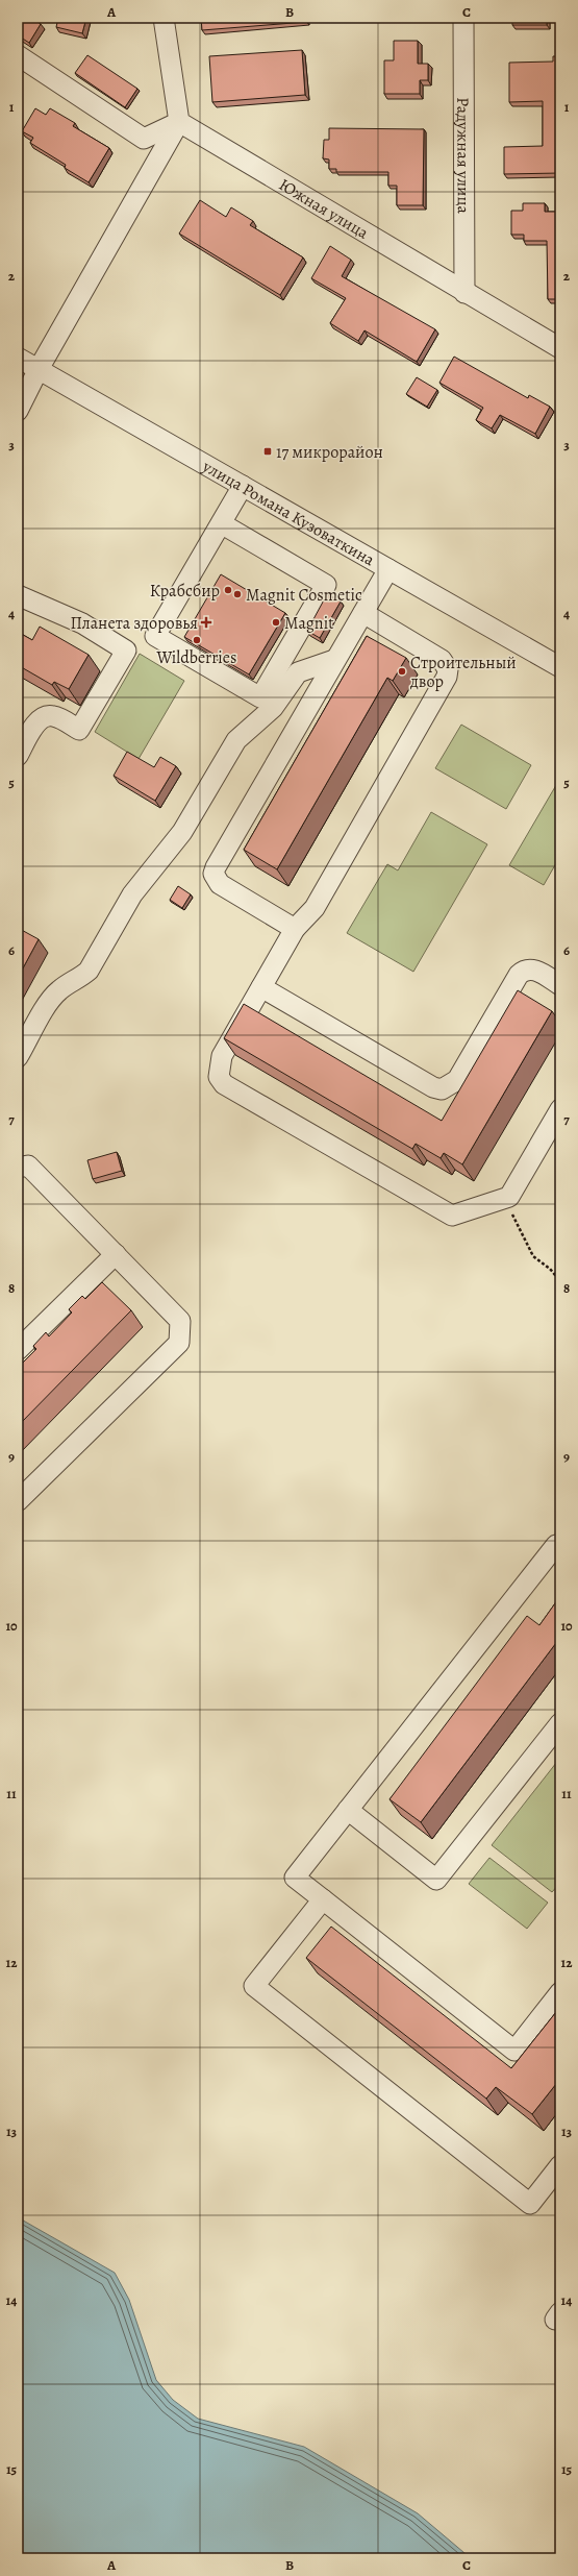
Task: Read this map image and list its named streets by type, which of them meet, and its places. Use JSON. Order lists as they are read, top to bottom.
{
  "streets": {
    "street": ["Радужная улица", "Южная улица", "улица Романа Кузоваткина"]
  },
  "crossings": [
    ["Радужная улица", "Южная улица"]
  ],
  "places": {
    "transit": ["17 микрорайон"],
    "other": [
      "Крабсбир",
      "Magnit Cosmetic",
      "Magnit",
      "Wildberries",
      "Строительный двор"
    ],
    "health": ["Планета здоровья"]
  },
  "grid": {
    "columns": ["A", "B", "C"],
    "rows": [
      "1",
      "2",
      "3",
      "4",
      "5",
      "6",
      "7",
      "8",
      "9",
      "10",
      "11",
      "12",
      "13",
      "14",
      "15"
    ]
  }
}
